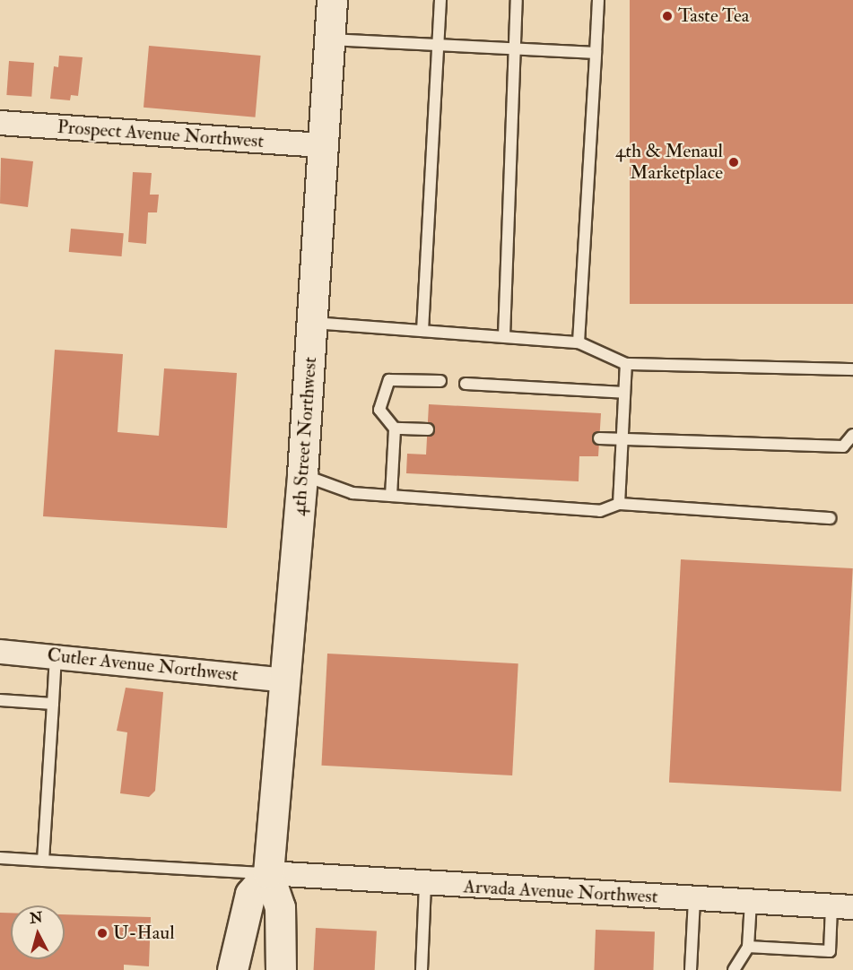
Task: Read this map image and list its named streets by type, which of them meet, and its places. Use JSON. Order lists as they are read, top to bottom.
{
  "streets": {
    "main road": ["4th Street Northwest"],
    "street": ["Prospect Avenue Northwest", "Cutler Avenue Northwest", "Arvada Avenue Northwest"]
  },
  "crossings": [
    ["Prospect Avenue Northwest", "4th Street Northwest"],
    ["4th Street Northwest", "Cutler Avenue Northwest"],
    ["4th Street Northwest", "Arvada Avenue Northwest"]
  ],
  "places": ["Taste Tea", "4th & Menaul Marketplace", "U-Haul"],
  "north": "top"
}
